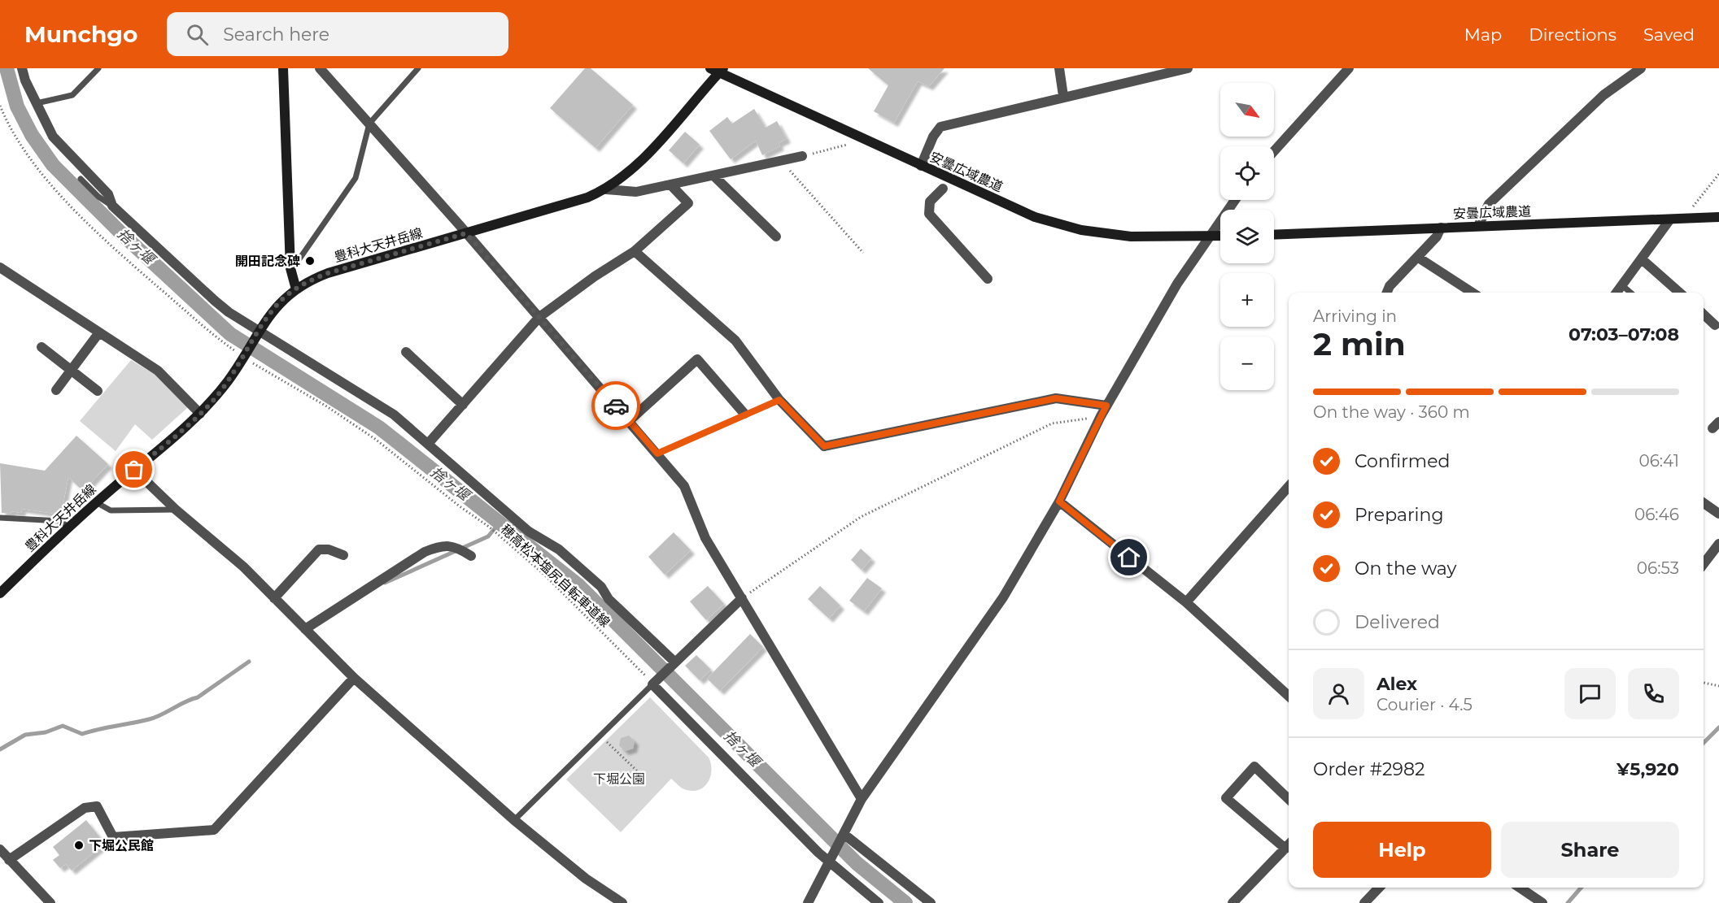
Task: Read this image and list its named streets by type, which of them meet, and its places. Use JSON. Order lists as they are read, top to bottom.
{
  "streets": {
    "street": ["安曇広域農道", "豊科大天井岳線"],
    "path": ["穂高松本塩尻自転車道線"]
  },
  "crossings": [
    ["安曇広域農道", "豊科大天井岳線"]
  ],
  "water": ["捨ヶ堰"],
  "parks": ["下堀公園"],
  "places": ["開田記念碑", "下堀公民館"],
  "north": "bottom right",
  "page": {
    "header": "Munchgo",
    "search": "Search here",
    "nav": ["Map", "Directions", "Saved"],
    "map_buttons": ["+", "−"],
    "heading": ["2 min", "Arriving in", "07:03–07:08"],
    "panel": [
      "Alex",
      "Courier · 4.5",
      "Order #2982",
      "¥5,920"
    ],
    "bar": "On the way · 360 m",
    "list": [
      ["Confirmed", "06:41"],
      ["Preparing", "06:46"],
      ["On the way", "06:53"],
      "Delivered"
    ],
    "buttons": ["Help", "Share"]
  }
}
